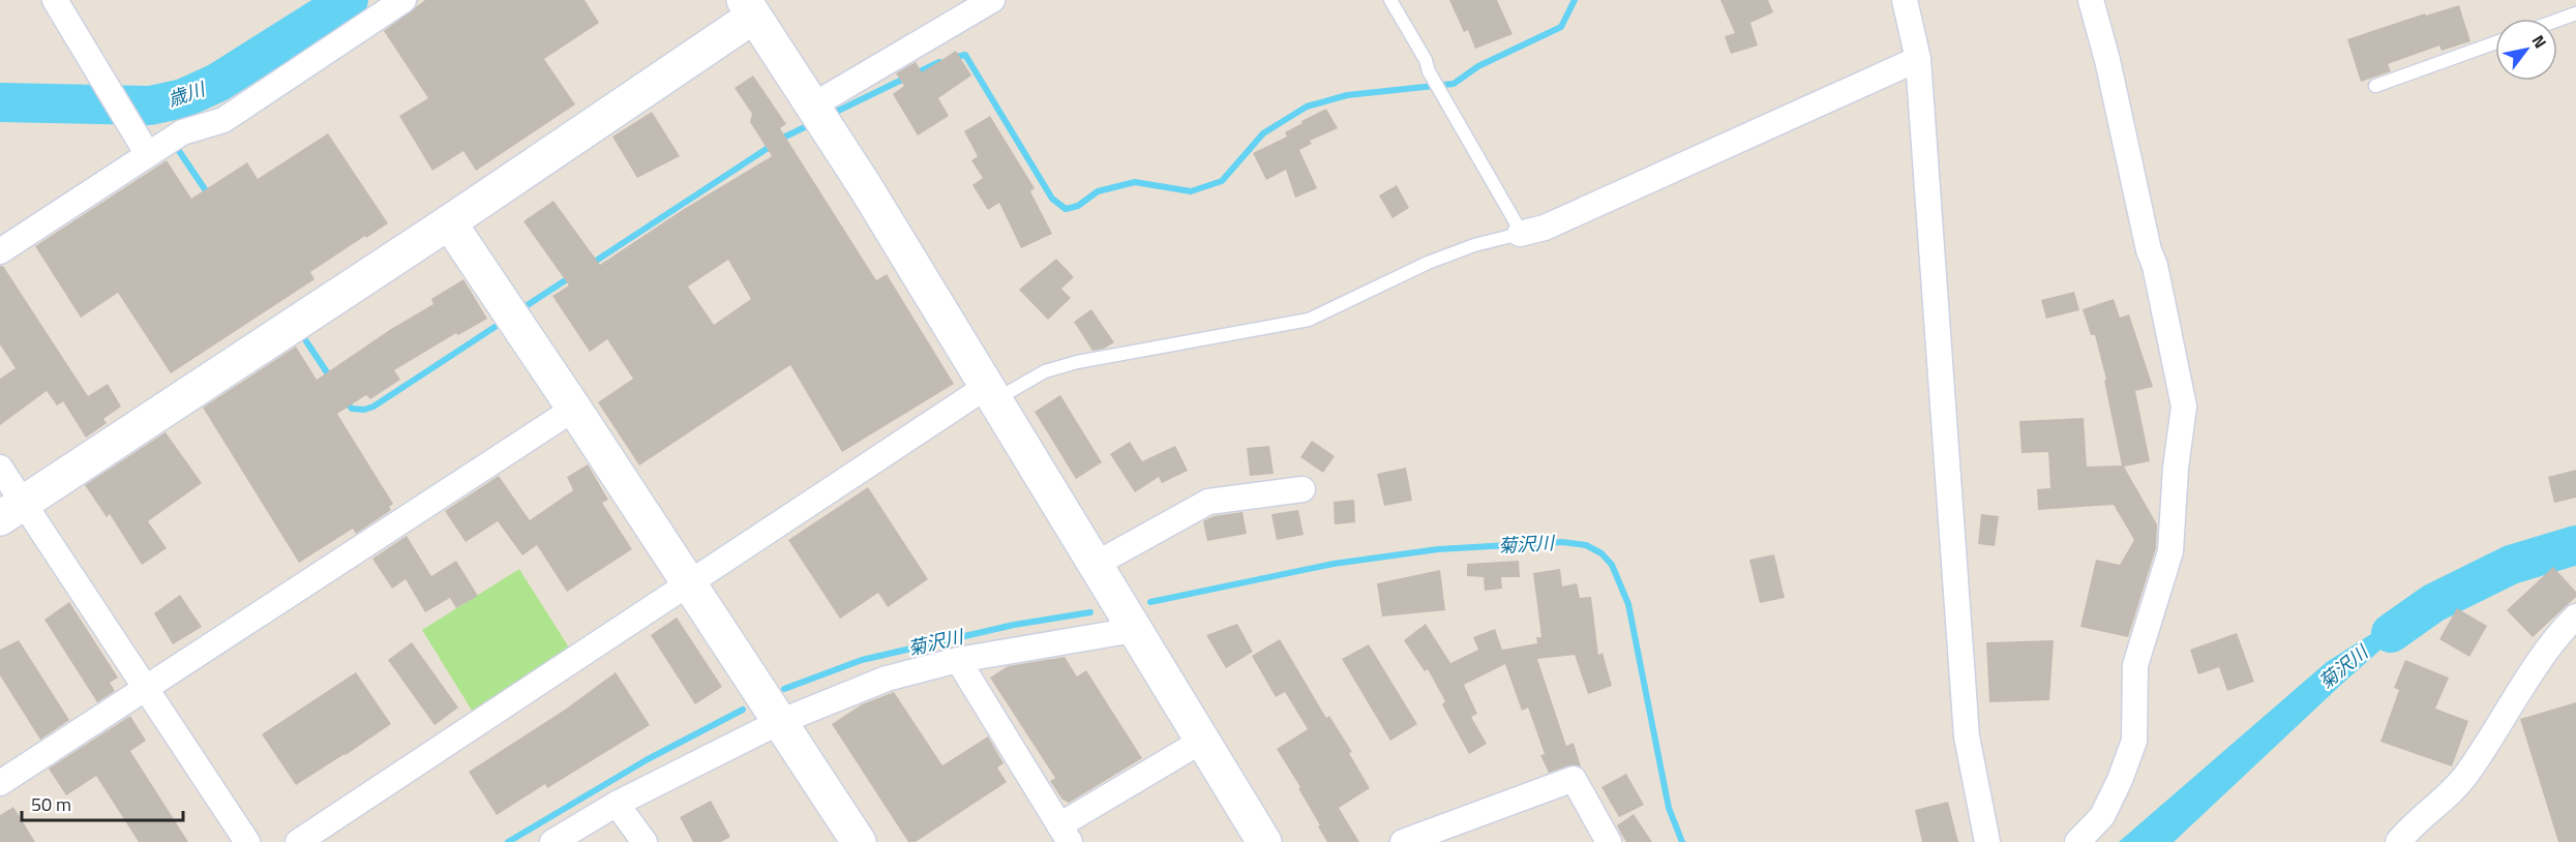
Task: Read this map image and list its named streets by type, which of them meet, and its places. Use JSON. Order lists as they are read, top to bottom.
{
  "water": ["歳川", "菊沢川"],
  "scale_bar": "50 m",
  "north": "top right"
}
